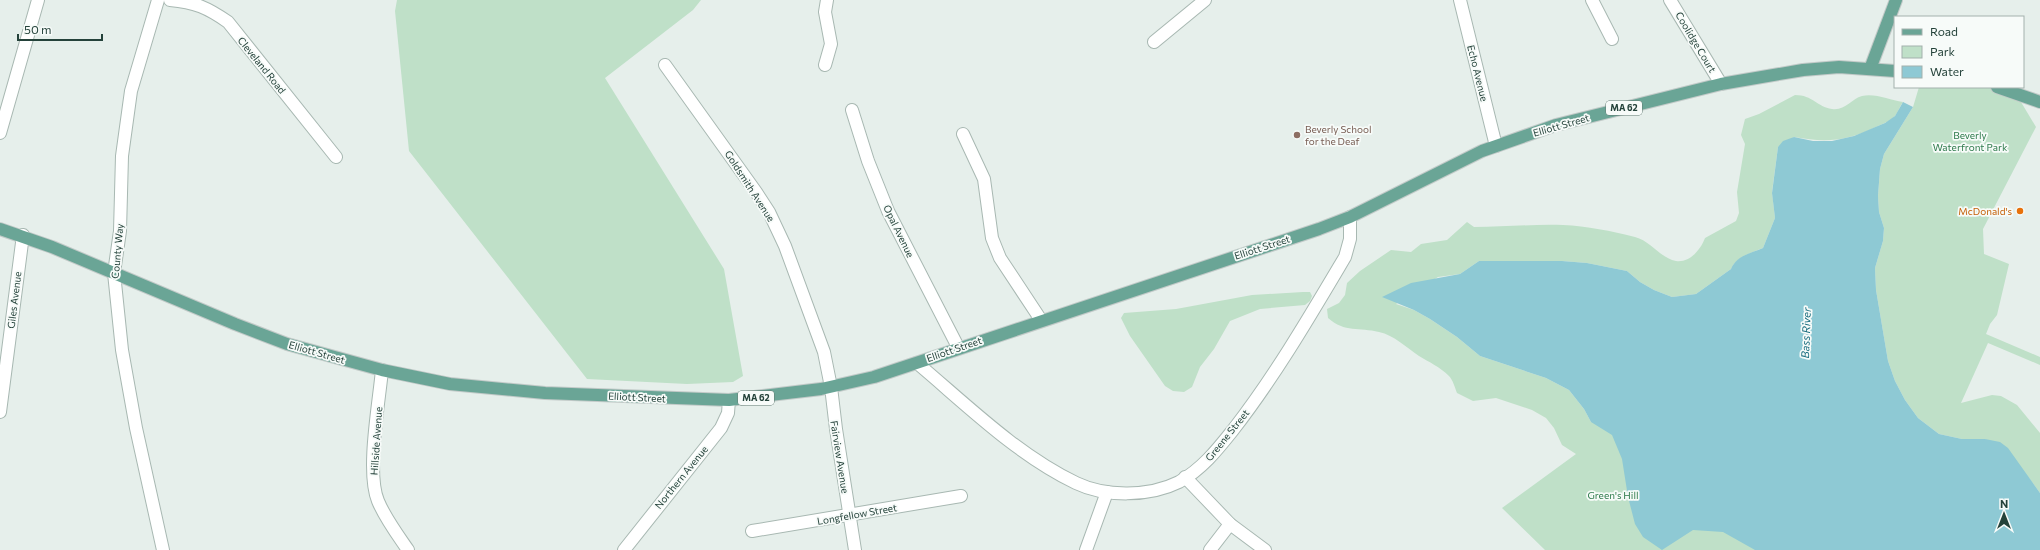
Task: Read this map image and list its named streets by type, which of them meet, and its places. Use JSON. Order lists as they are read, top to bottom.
{
  "streets": {
    "main road": ["MA 62", "Elliott Street"],
    "street": [
      "Coolidge Court",
      "Cleveland Road",
      "Echo Avenue",
      "Goldsmith Avenue",
      "Opal Avenue",
      "County Way",
      "Giles Avenue",
      "Greene Street",
      "Hillside Avenue",
      "Fairview Avenue",
      "Northern Avenue",
      "Longfellow Street"
    ]
  },
  "crossings": [
    ["Coolidge Court", "Elliott Street"],
    ["Echo Avenue", "Elliott Street"],
    ["Elliott Street", "Goldsmith Avenue"],
    ["Elliott Street", "Opal Avenue"],
    ["Elliott Street", "County Way"],
    ["Elliott Street", "Giles Avenue"],
    ["Elliott Street", "Greene Street"],
    ["Elliott Street", "Hillside Avenue"],
    ["Elliott Street", "Fairview Avenue"],
    ["Elliott Street", "Northern Avenue"],
    ["Goldsmith Avenue", "Fairview Avenue"],
    ["Fairview Avenue", "Longfellow Street"]
  ],
  "water": ["Bass River"],
  "parks": ["Beverly Waterfront Park", "Green's Hill"],
  "places": ["Beverly School for the Deaf", "McDonald's"],
  "legend": ["Road", "Park", "Water"],
  "scale_bar": "50 m",
  "north": "top"
}
